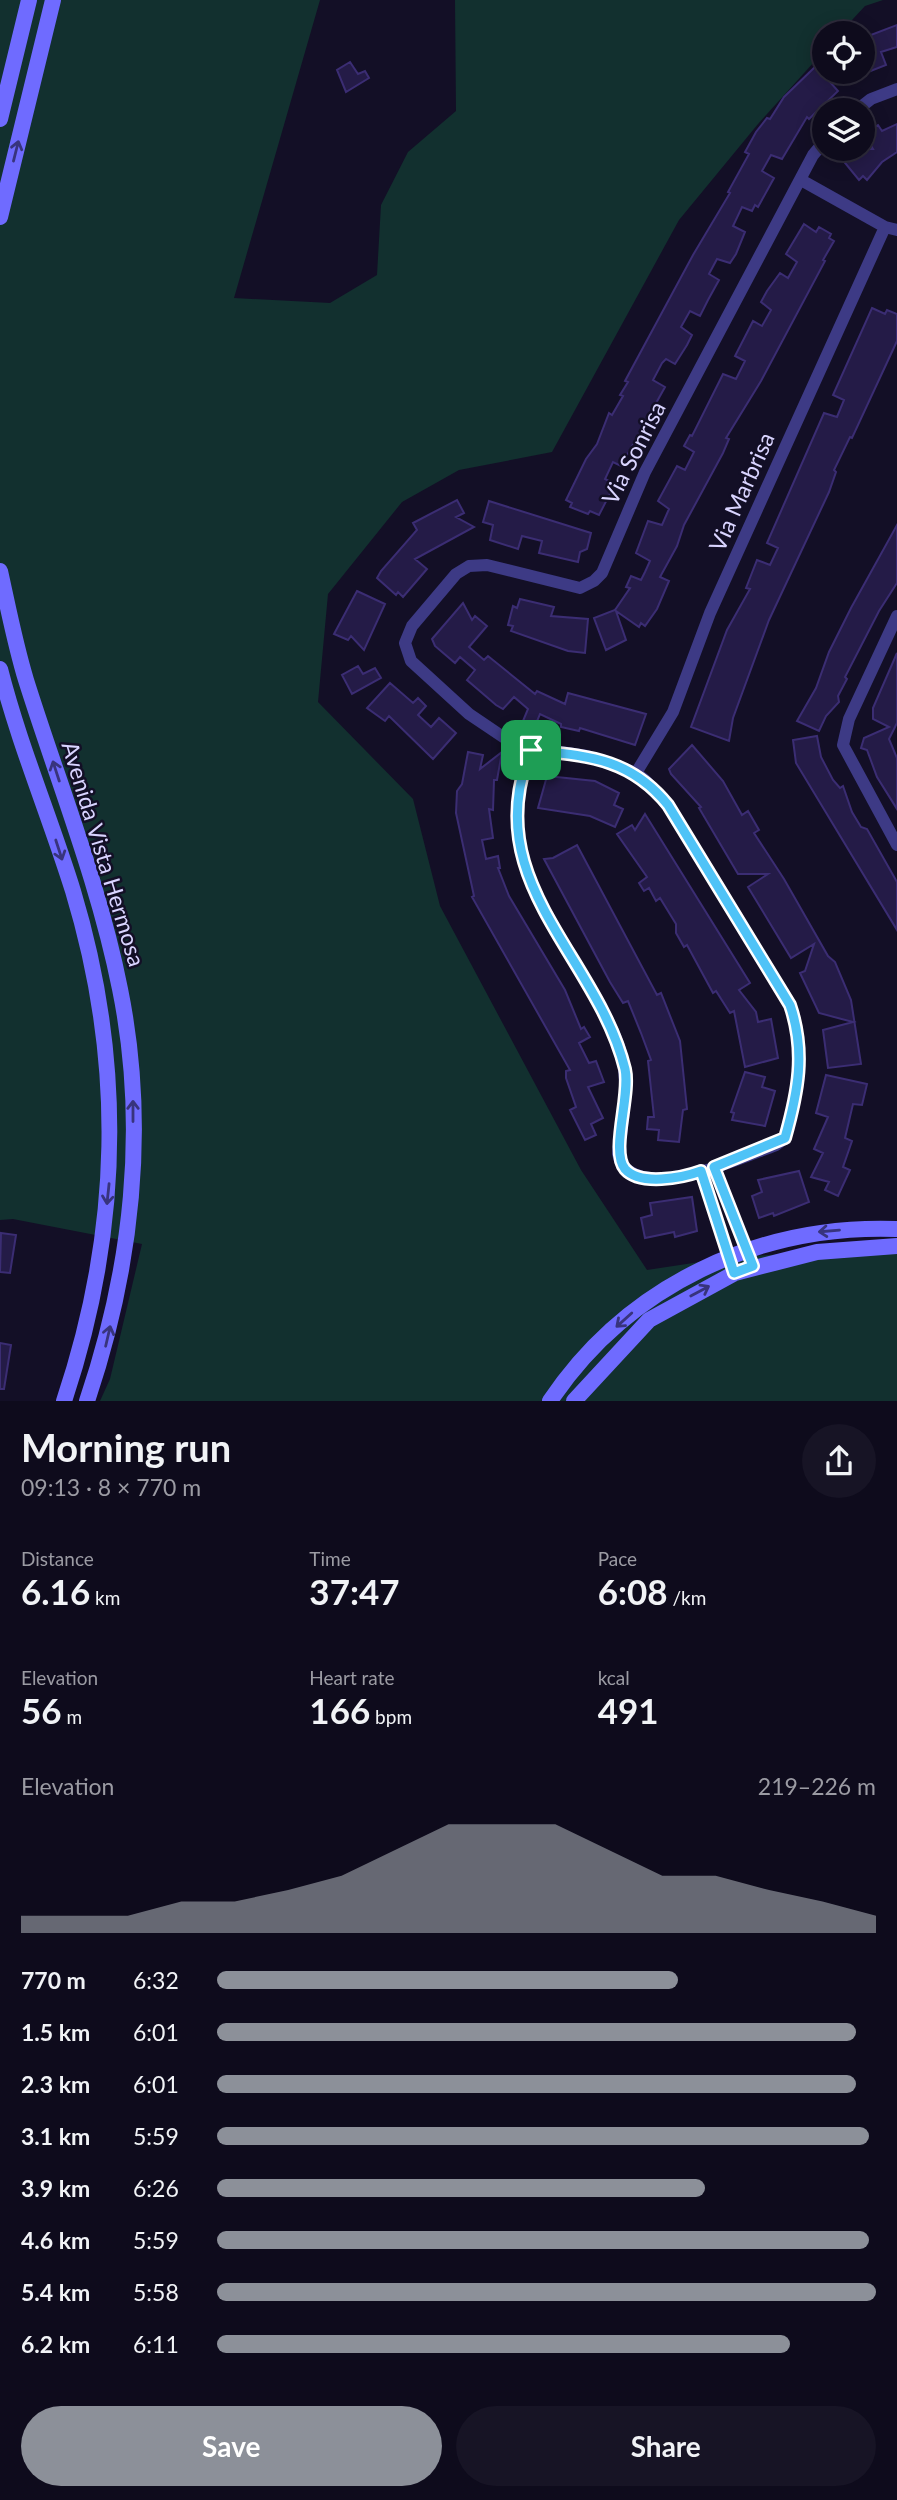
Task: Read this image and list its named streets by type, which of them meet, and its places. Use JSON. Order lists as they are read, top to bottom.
{
  "streets": {
    "main road": ["Avenida Vista Hermosa"],
    "street": ["Via Sonrisa", "Via Marbrisa"]
  },
  "page": {
    "heading": ["Morning run", "09:13 · 8 × 770 m"],
    "stats": [
      ["Distance", "6.16 km"],
      ["Time", "37:47"],
      ["Pace", "6:08 /km"],
      ["Elevation", "56 m"],
      ["Heart rate", "166 bpm"],
      ["kcal", "491"]
    ],
    "chart": ["Elevation", "219–226 m"],
    "list": [
      {
        "name": "770 m",
        "note": "6:32"
      },
      {
        "name": "1.5 km",
        "note": "6:01"
      },
      {
        "name": "2.3 km",
        "note": "6:01"
      },
      {
        "name": "3.1 km",
        "note": "5:59"
      },
      {
        "name": "3.9 km",
        "note": "6:26"
      },
      {
        "name": "4.6 km",
        "note": "5:59"
      },
      {
        "name": "5.4 km",
        "note": "5:58"
      },
      {
        "name": "6.2 km",
        "note": "6:11"
      }
    ],
    "buttons": ["Save", "Share"]
  }
}
